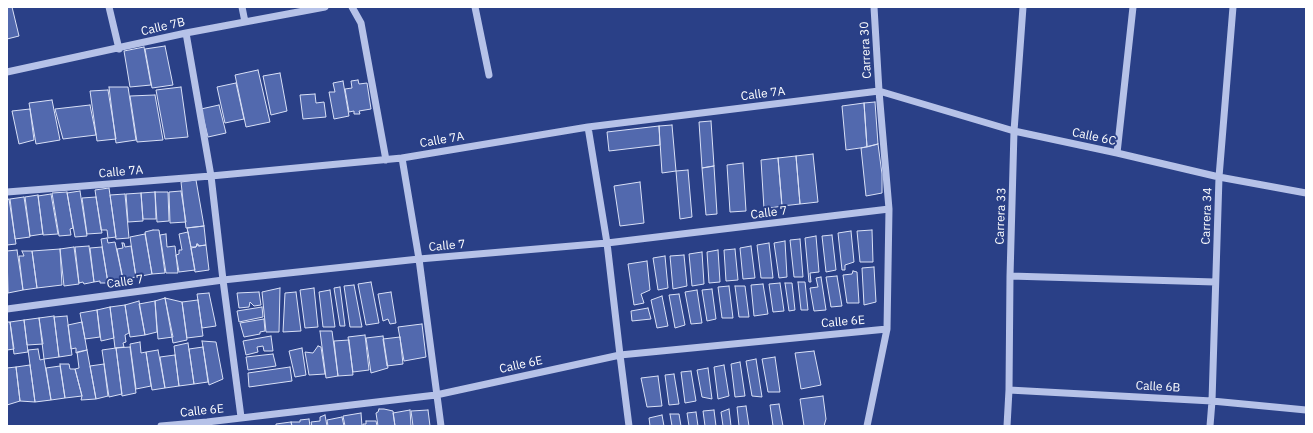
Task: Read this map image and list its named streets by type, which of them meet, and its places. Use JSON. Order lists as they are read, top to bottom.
{
  "streets": {
    "street": [
      "Calle 7B",
      "Carrera 30",
      "Calle 7A",
      "Calle 6C",
      "Calle 7",
      "Carrera 33",
      "Carrera 34",
      "Calle 6E",
      "Calle 6B"
    ]
  },
  "crossings": [
    ["Carrera 30", "Calle 7A"],
    ["Carrera 30", "Calle 6C"],
    ["Carrera 30", "Calle 7"],
    ["Carrera 30", "Calle 6E"],
    ["Calle 7A", "Calle 6C"],
    ["Calle 6C", "Carrera 33"],
    ["Calle 6C", "Carrera 34"],
    ["Carrera 33", "Calle 6B"],
    ["Carrera 34", "Calle 6B"]
  ]
}
